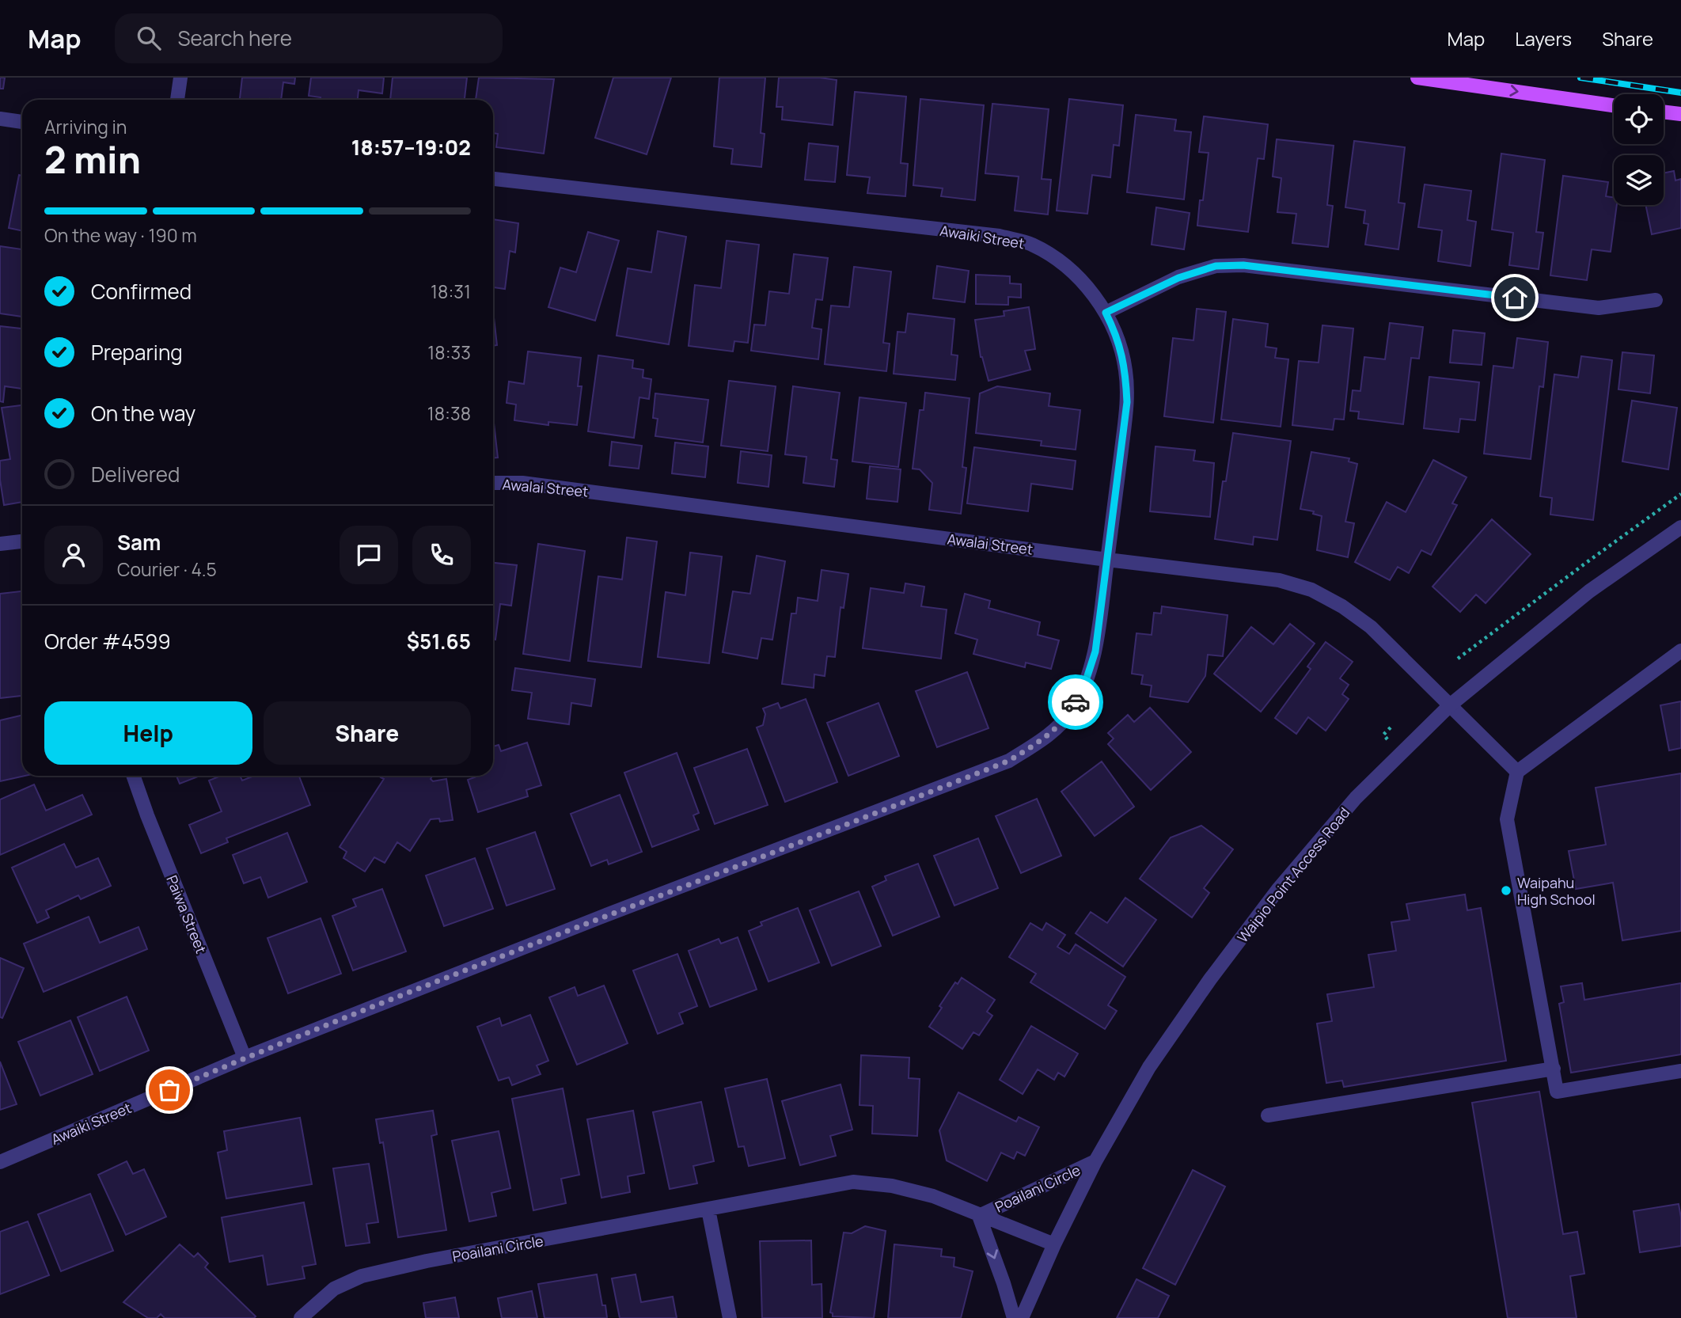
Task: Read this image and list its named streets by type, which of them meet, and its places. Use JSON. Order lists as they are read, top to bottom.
{
  "streets": {
    "street": [
      "Awaiki Street",
      "Awalai Street",
      "Waipio Point Access Road",
      "Paiwa Street",
      "Poailani Circle"
    ]
  },
  "crossings": [
    ["Awaiki Street", "Awalai Street"],
    ["Awaiki Street", "Paiwa Street"],
    ["Awalai Street", "Waipio Point Access Road"],
    ["Waipio Point Access Road", "Poailani Circle"]
  ],
  "places": ["Waipahu High School"],
  "page": {
    "header": "Map",
    "search": "Search here",
    "nav": ["Map", "Layers", "Share"],
    "heading": ["2 min", "Arriving in", "18:57–19:02"],
    "panel": [
      "Sam",
      "Courier · 4.5",
      "Order #4599",
      "$51.65"
    ],
    "bar": "On the way · 190 m",
    "list": [
      ["Confirmed", "18:31"],
      ["Preparing", "18:33"],
      ["On the way", "18:38"],
      "Delivered"
    ],
    "buttons": ["Help", "Share"]
  }
}
